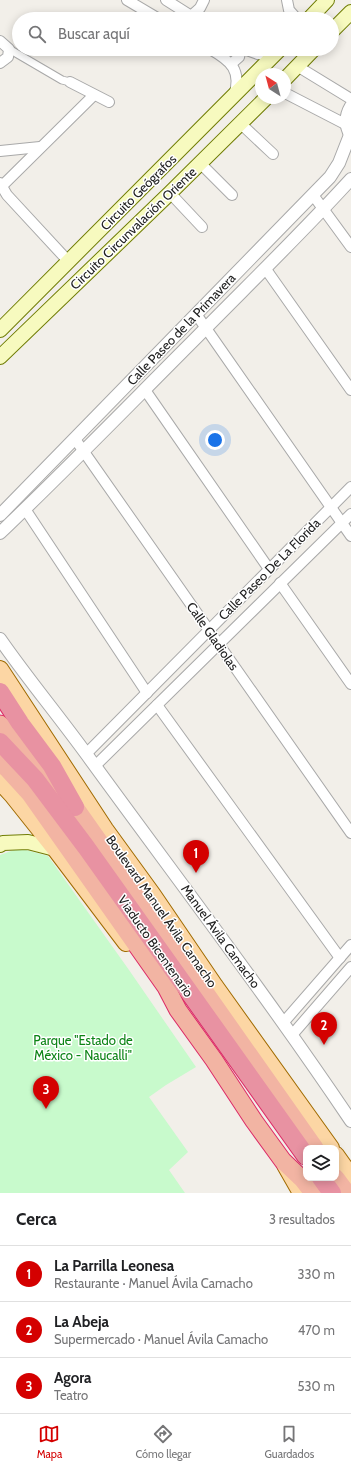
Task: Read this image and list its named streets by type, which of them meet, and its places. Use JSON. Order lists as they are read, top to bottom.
{
  "streets": {
    "highway": ["Boulevard Manuel Ávila Camacho", "Viaducto Bicentenario"],
    "main road": ["Circuito Geógrafos", "Circuito Circunvalación Oriente"],
    "street": [
      "Calle Paseo de la Primavera",
      "Calle Paseo De La Florida",
      "Calle Gladiolas",
      "Manuel Ávila Camacho"
    ]
  },
  "crossings": [
    ["Calle Paseo de la Primavera", "Calle Gladiolas"],
    ["Calle Paseo De La Florida", "Calle Gladiolas"],
    ["Calle Paseo De La Florida", "Manuel Ávila Camacho"]
  ],
  "parks": ["Parque \"Estado de México - Naucalli\""],
  "north": "top left",
  "page": {
    "search": "Buscar aquí",
    "pins": ["1", "2", "3"],
    "heading": ["Cerca", "3 resultados"],
    "list": [
      {
        "mark": "1",
        "name": "La Parrilla Leonesa",
        "note": "Restaurante · Manuel Ávila Camacho",
        "value": "330 m"
      },
      {
        "mark": "2",
        "name": "La Abeja",
        "note": "Supermercado · Manuel Ávila Camacho",
        "value": "470 m"
      },
      {
        "mark": "3",
        "name": "Agora",
        "note": "Teatro",
        "value": "530 m"
      }
    ],
    "nav": ["Mapa", "Cómo llegar", "Guardados"]
  }
}
